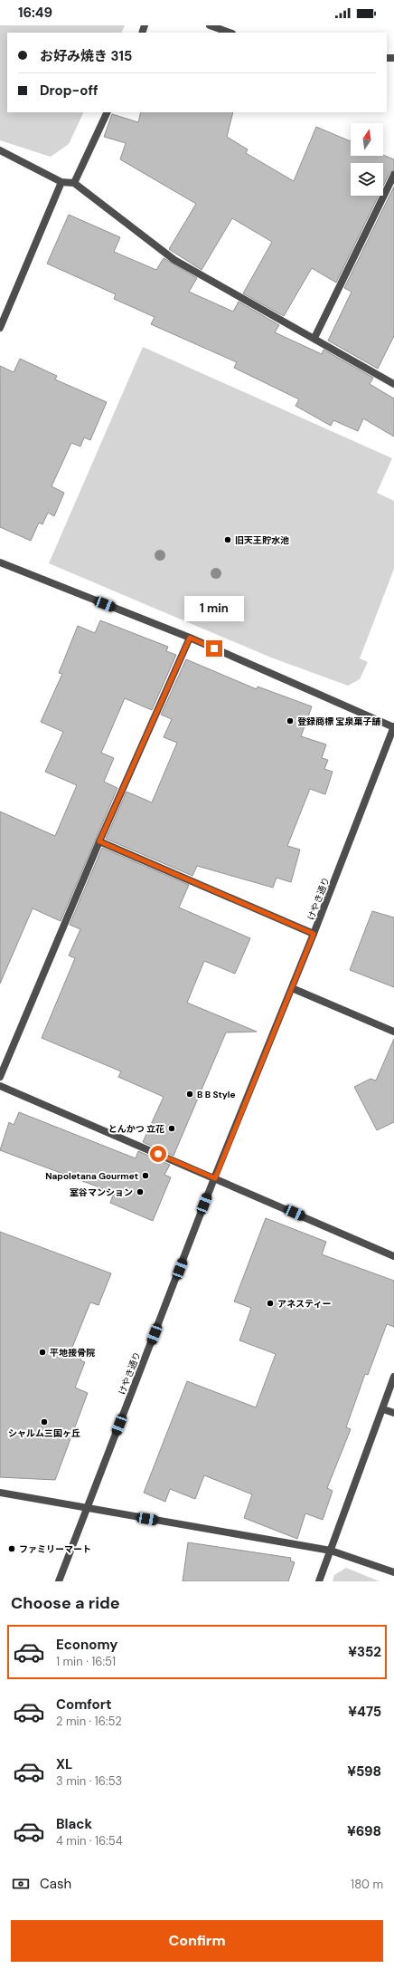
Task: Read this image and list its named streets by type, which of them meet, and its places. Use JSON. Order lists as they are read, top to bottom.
{
  "streets": {
    "street": ["けやき通り"]
  },
  "places": [
    "旧天王貯水池",
    "登録商標 宝泉菓子舗",
    "B B Style",
    "とんかつ 立花",
    "Napoletana Gourmet",
    "室谷マンション",
    "アネスティー",
    "平地接骨院",
    "シャルム三国ヶ丘",
    "ファミリーマート"
  ],
  "north": "top",
  "page": {
    "status": "16:49",
    "banner": ["お好み焼き 315", "Drop-off"],
    "bubble": "1 min",
    "heading": "Choose a ride",
    "list": [
      {
        "name": "Economy",
        "note": "1 min · 16:51",
        "value": "¥352"
      },
      {
        "name": "Comfort",
        "note": "2 min · 16:52",
        "value": "¥475"
      },
      {
        "name": "XL",
        "note": "3 min · 16:53",
        "value": "¥598"
      },
      {
        "name": "Black",
        "note": "4 min · 16:54",
        "value": "¥698"
      }
    ],
    "pay": ["Cash", "180 m"],
    "buttons": "Confirm"
  }
}
